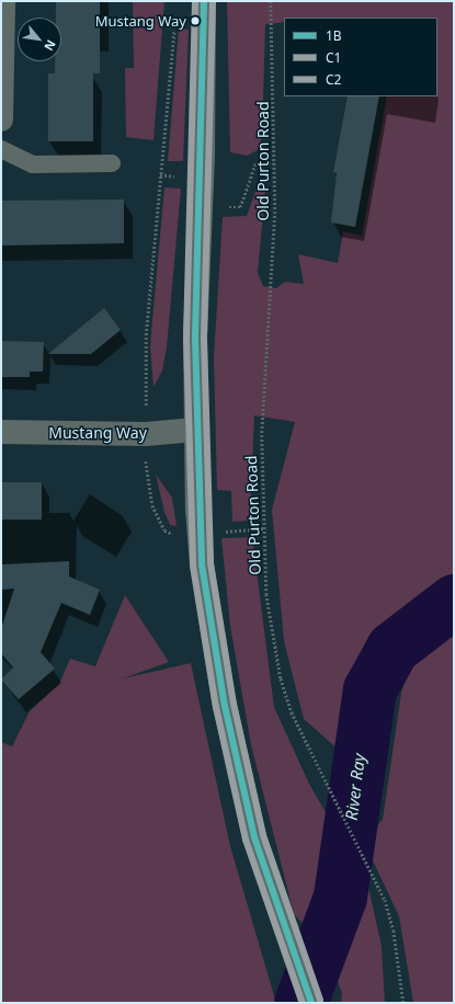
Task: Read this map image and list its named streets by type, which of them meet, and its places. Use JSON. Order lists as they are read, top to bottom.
{
  "streets": {
    "street": ["Mustang Way"],
    "path": ["Old Purton Road"]
  },
  "water": ["River Ray"],
  "places": ["Mustang Way"],
  "lines": ["transit line 1B", "transit line C1", "transit line C2"],
  "legend": ["1B", "C1", "C2"],
  "north": "bottom right"
}
